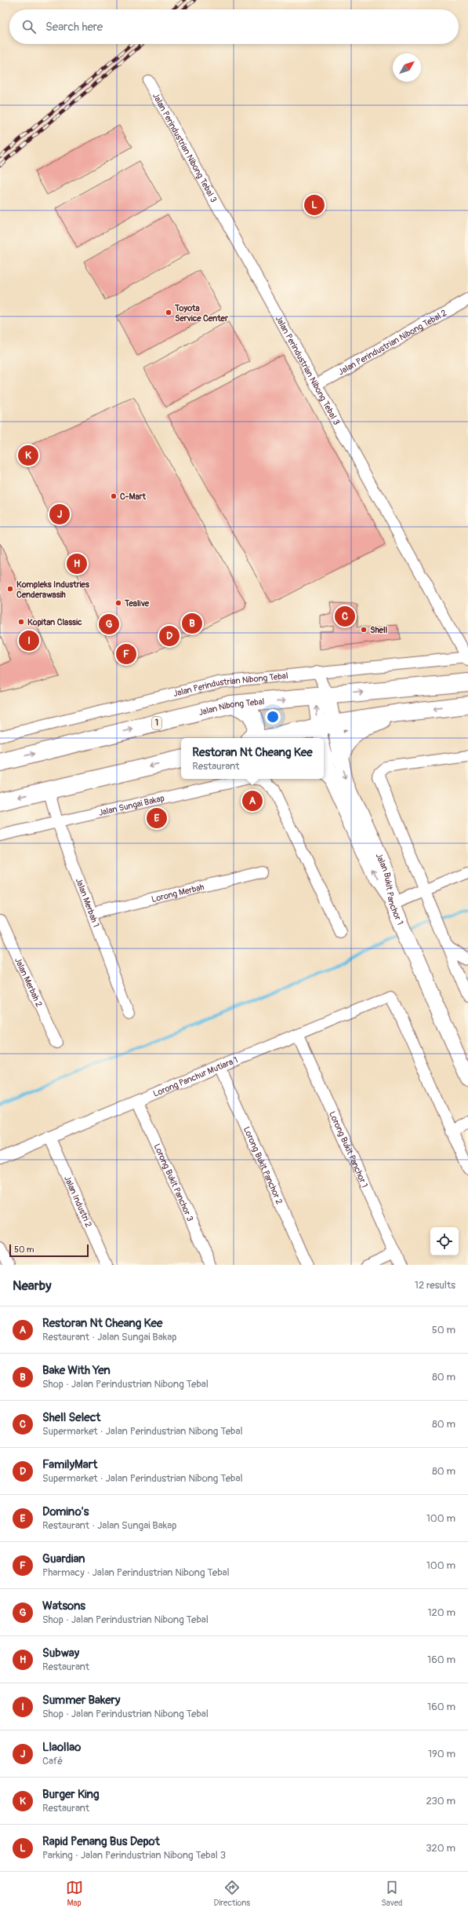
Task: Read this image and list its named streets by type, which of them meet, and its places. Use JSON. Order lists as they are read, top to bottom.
{
  "streets": {
    "highway": ["Jalan Nibong Tebal", "1"],
    "street": [
      "Jalan Perindustrian Nibong Tebal 3",
      "Jalan Perindustrian Nibong Tebal 2",
      "Jalan Perindustrian Nibong Tebal",
      "Jalan Sungai Bakap",
      "Jalan Bukit Panchor 1",
      "Lorong Merbah",
      "Jalan Merbah 1",
      "Jalan Merbah 2",
      "Lorong Panchur Mutiara 1",
      "Lorong Bukit Panchor 1",
      "Lorong Bukit Panchor 2",
      "Lorong Bukit Panchor 3",
      "Jalan Industri 2"
    ]
  },
  "crossings": [
    ["Jalan Perindustrian Nibong Tebal 3", "Jalan Perindustrian Nibong Tebal 2"],
    ["Jalan Perindustrian Nibong Tebal 3", "Jalan Perindustrian Nibong Tebal"],
    ["Jalan Nibong Tebal", "Jalan Bukit Panchor 1"],
    ["Jalan Sungai Bakap", "Jalan Merbah 1"],
    ["Lorong Merbah", "Jalan Merbah 1"],
    ["Lorong Panchur Mutiara 1", "Lorong Bukit Panchor 1"],
    ["Lorong Panchur Mutiara 1", "Lorong Bukit Panchor 2"],
    ["Lorong Panchur Mutiara 1", "Lorong Bukit Panchor 3"],
    ["Lorong Panchur Mutiara 1", "Jalan Industri 2"]
  ],
  "places": [
    "Toyota Service Center",
    "C-Mart",
    "Kompleks Industries Cenderawasih",
    "Tealive",
    "Kopitan Classic",
    "Shell"
  ],
  "scale_bar": "50 m",
  "north": "top right",
  "page": {
    "search": "Search here",
    "pins": [
      "L",
      "K",
      "J",
      "H",
      "C",
      "B",
      "G",
      "D",
      "I",
      "F",
      "A",
      "E"
    ],
    "popup": ["Restoran Nt Cheang Kee", "Restaurant"],
    "scale": "50 m",
    "heading": ["Nearby", "12 results"],
    "list": [
      {
        "mark": "A",
        "name": "Restoran Nt Cheang Kee",
        "note": "Restaurant · Jalan Sungai Bakap",
        "value": "50 m"
      },
      {
        "mark": "B",
        "name": "Bake With Yen",
        "note": "Shop · Jalan Perindustrian Nibong Tebal",
        "value": "80 m"
      },
      {
        "mark": "C",
        "name": "Shell Select",
        "note": "Supermarket · Jalan Perindustrian Nibong Tebal",
        "value": "80 m"
      },
      {
        "mark": "D",
        "name": "FamilyMart",
        "note": "Supermarket · Jalan Perindustrian Nibong Tebal",
        "value": "80 m"
      },
      {
        "mark": "E",
        "name": "Domino's",
        "note": "Restaurant · Jalan Sungai Bakap",
        "value": "100 m"
      },
      {
        "mark": "F",
        "name": "Guardian",
        "note": "Pharmacy · Jalan Perindustrian Nibong Tebal",
        "value": "100 m"
      },
      {
        "mark": "G",
        "name": "Watsons",
        "note": "Shop · Jalan Perindustrian Nibong Tebal",
        "value": "120 m"
      },
      {
        "mark": "H",
        "name": "Subway",
        "note": "Restaurant",
        "value": "160 m"
      },
      {
        "mark": "I",
        "name": "Summer Bakery",
        "note": "Shop · Jalan Perindustrian Nibong Tebal",
        "value": "160 m"
      },
      {
        "mark": "J",
        "name": "Llaollao",
        "note": "Café",
        "value": "190 m"
      },
      {
        "mark": "K",
        "name": "Burger King",
        "note": "Restaurant",
        "value": "230 m"
      },
      {
        "mark": "L",
        "name": "Rapid Penang Bus Depot",
        "note": "Parking · Jalan Perindustrian Nibong Tebal 3",
        "value": "320 m"
      }
    ],
    "nav": ["Map", "Directions", "Saved"]
  }
}
